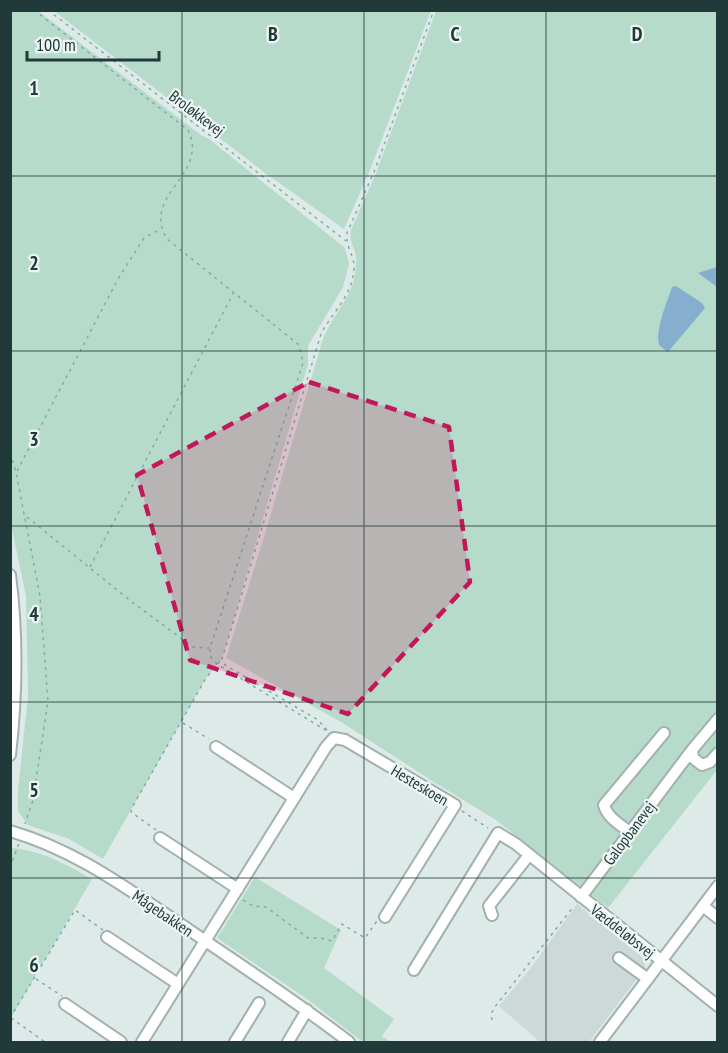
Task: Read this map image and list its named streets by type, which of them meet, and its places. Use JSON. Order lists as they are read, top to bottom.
{
  "streets": {
    "street": [
      "Hesteskoen",
      "Galopbanevej",
      "Mågebakken",
      "Væddeløbsvej"
    ],
    "path": ["Broløkkevej"]
  },
  "crossings": [
    ["Galopbanevej", "Væddeløbsvej"]
  ],
  "scale_bar": "100 m",
  "grid": {
    "columns": ["B", "C", "D"],
    "rows": [
      "1",
      "2",
      "3",
      "4",
      "5",
      "6"
    ]
  }
}
